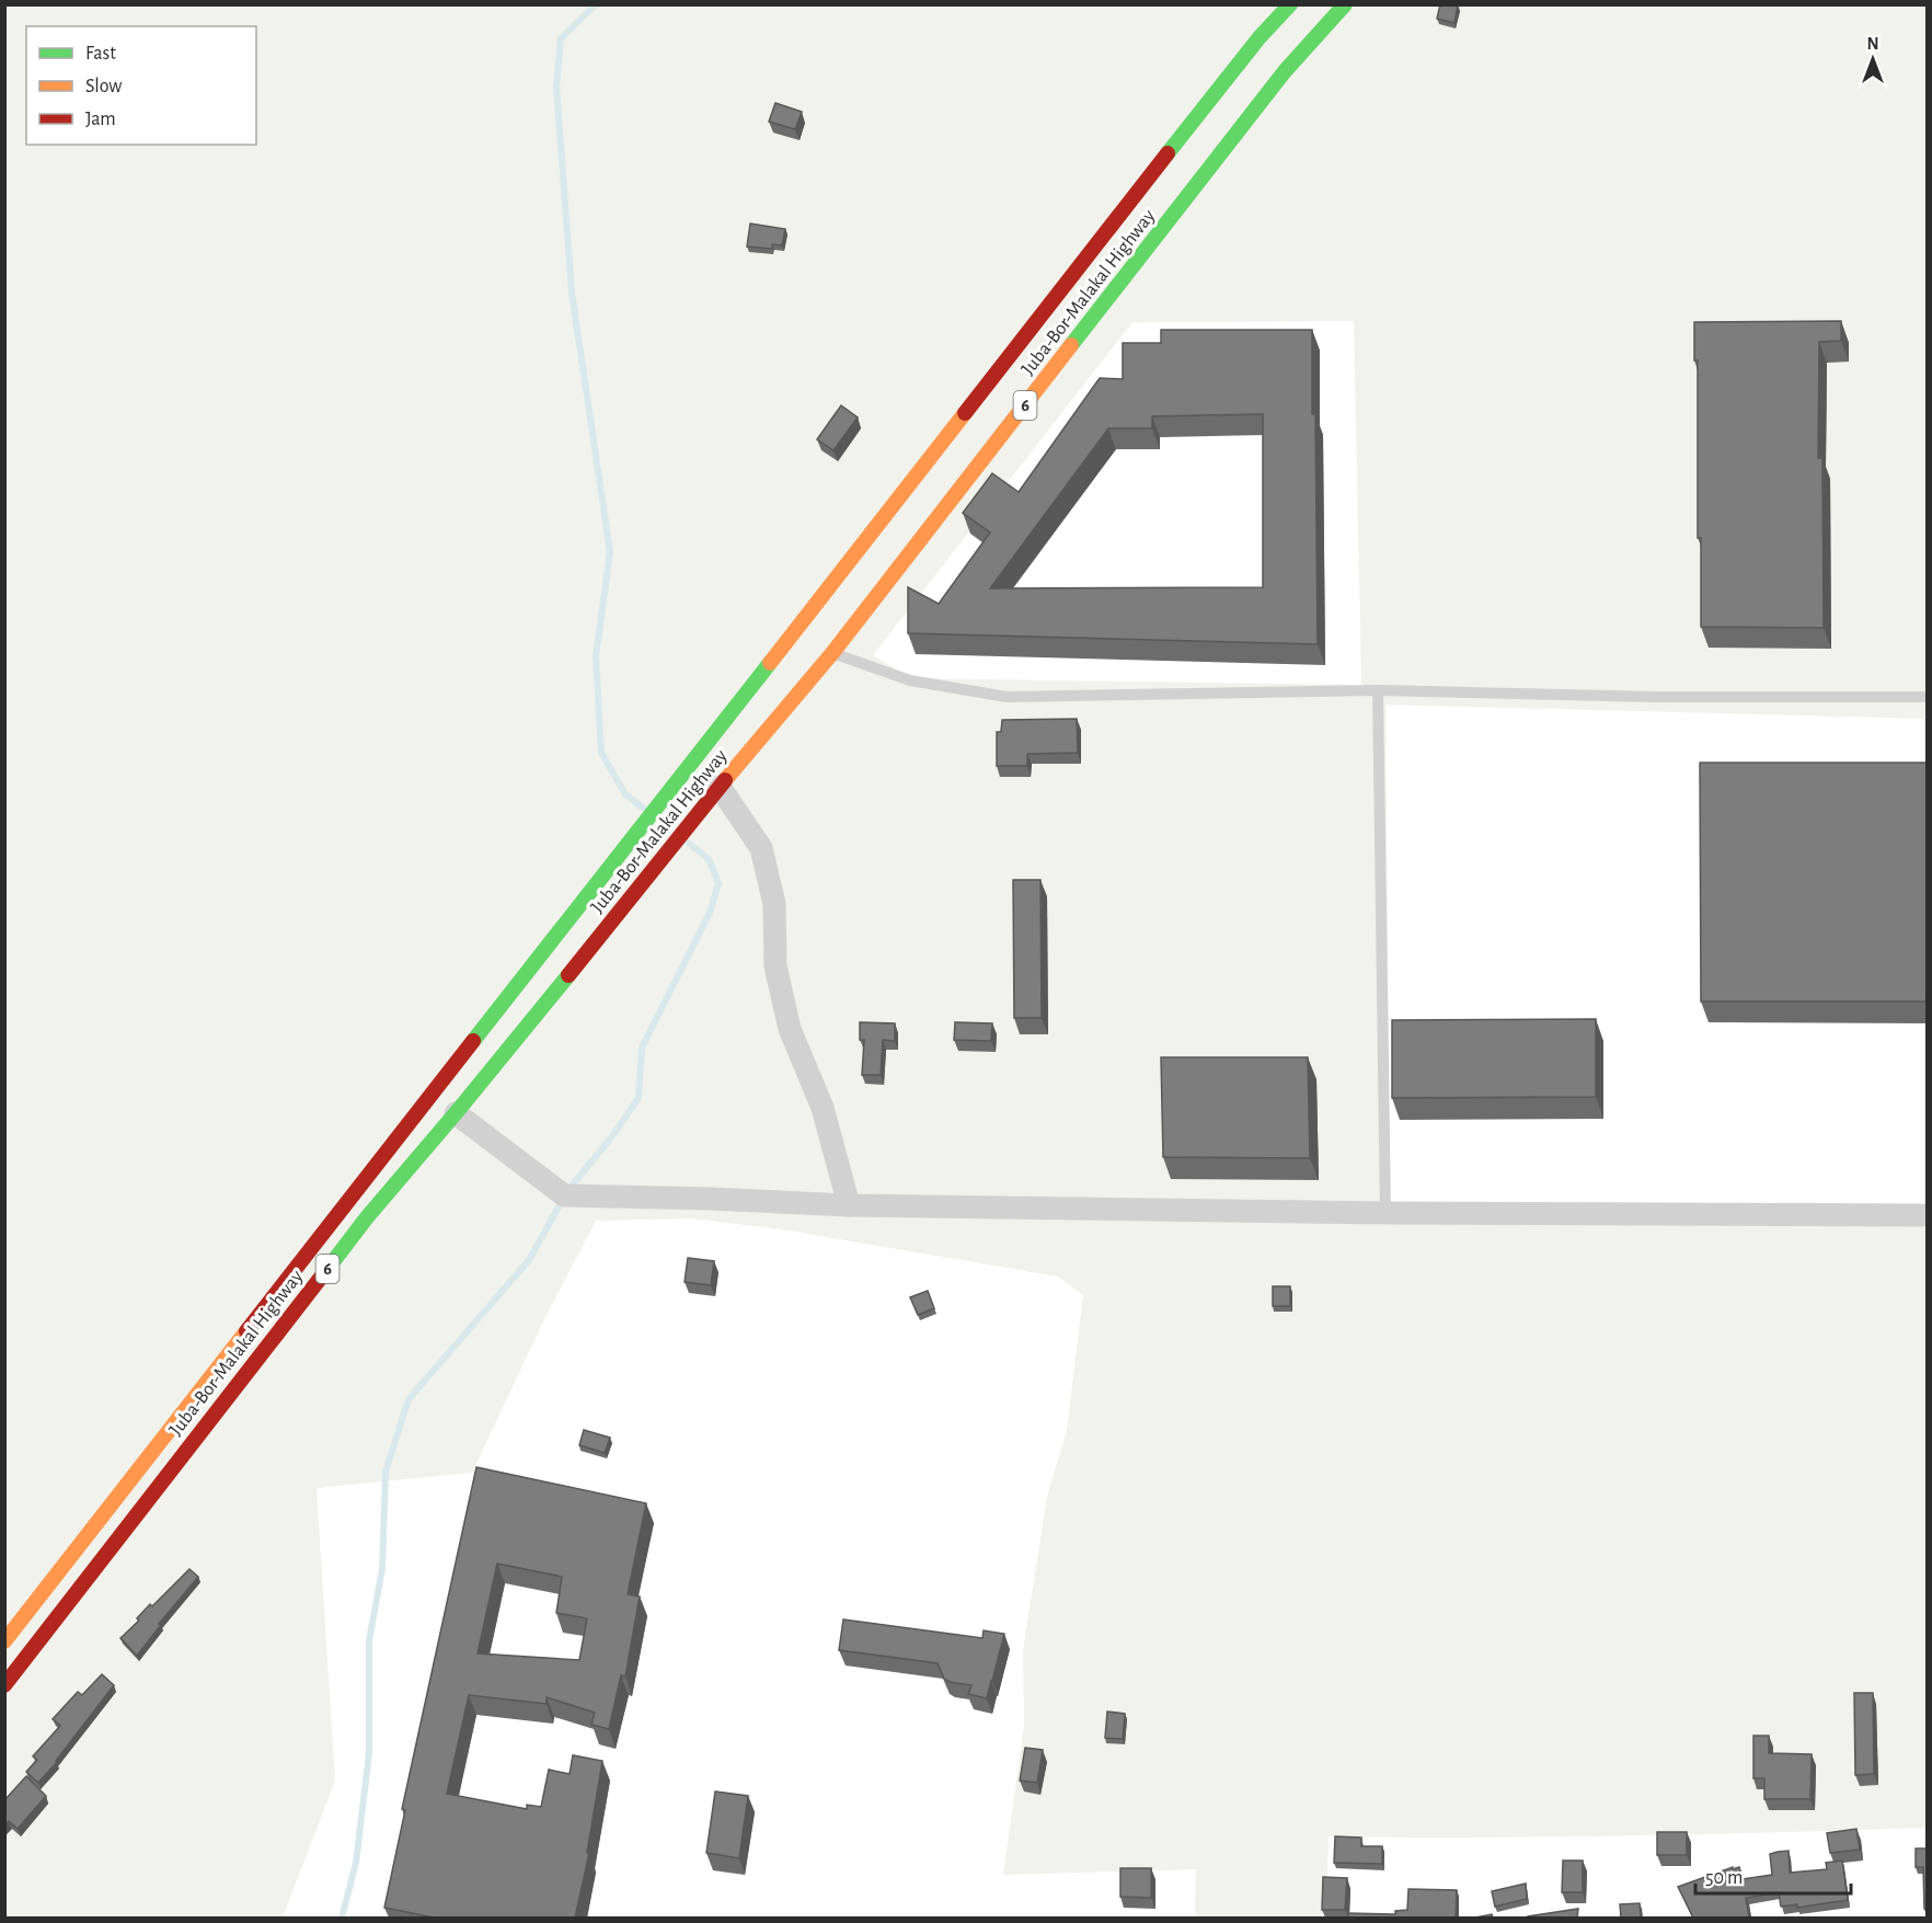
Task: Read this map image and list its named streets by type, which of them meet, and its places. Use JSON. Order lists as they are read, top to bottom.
{
  "streets": {
    "highway": ["Juba-Bor-Malakal Highway", "6"]
  },
  "legend": ["Fast", "Slow", "Jam"],
  "scale_bar": "50 m",
  "north": "top"
}
